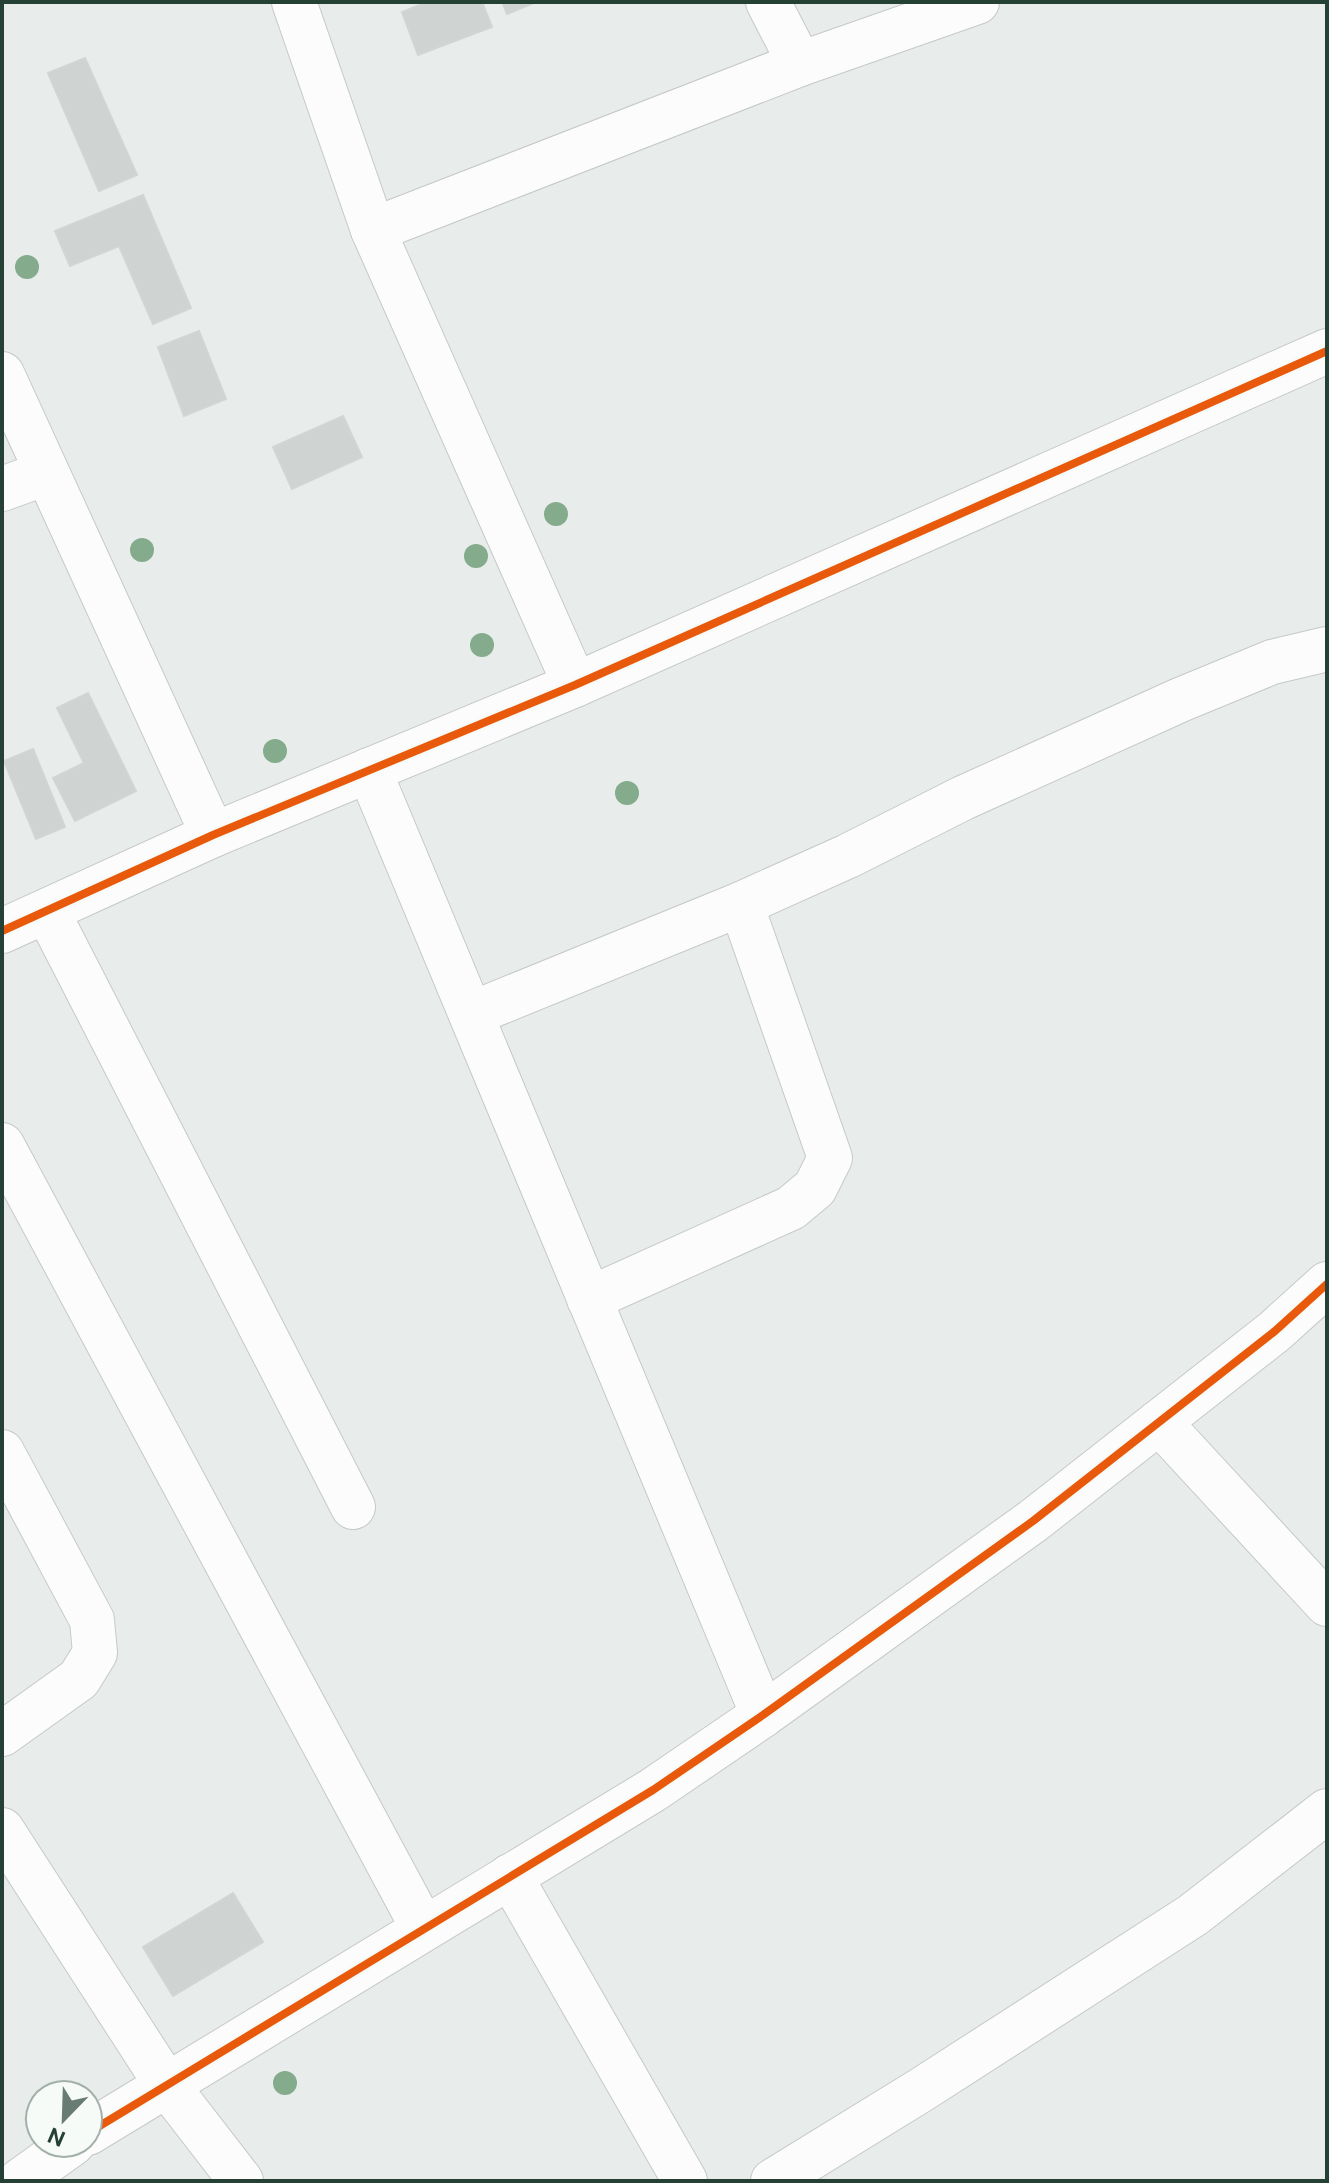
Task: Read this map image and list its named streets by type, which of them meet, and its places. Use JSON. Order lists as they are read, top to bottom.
{
  "north": "bottom left"
}
